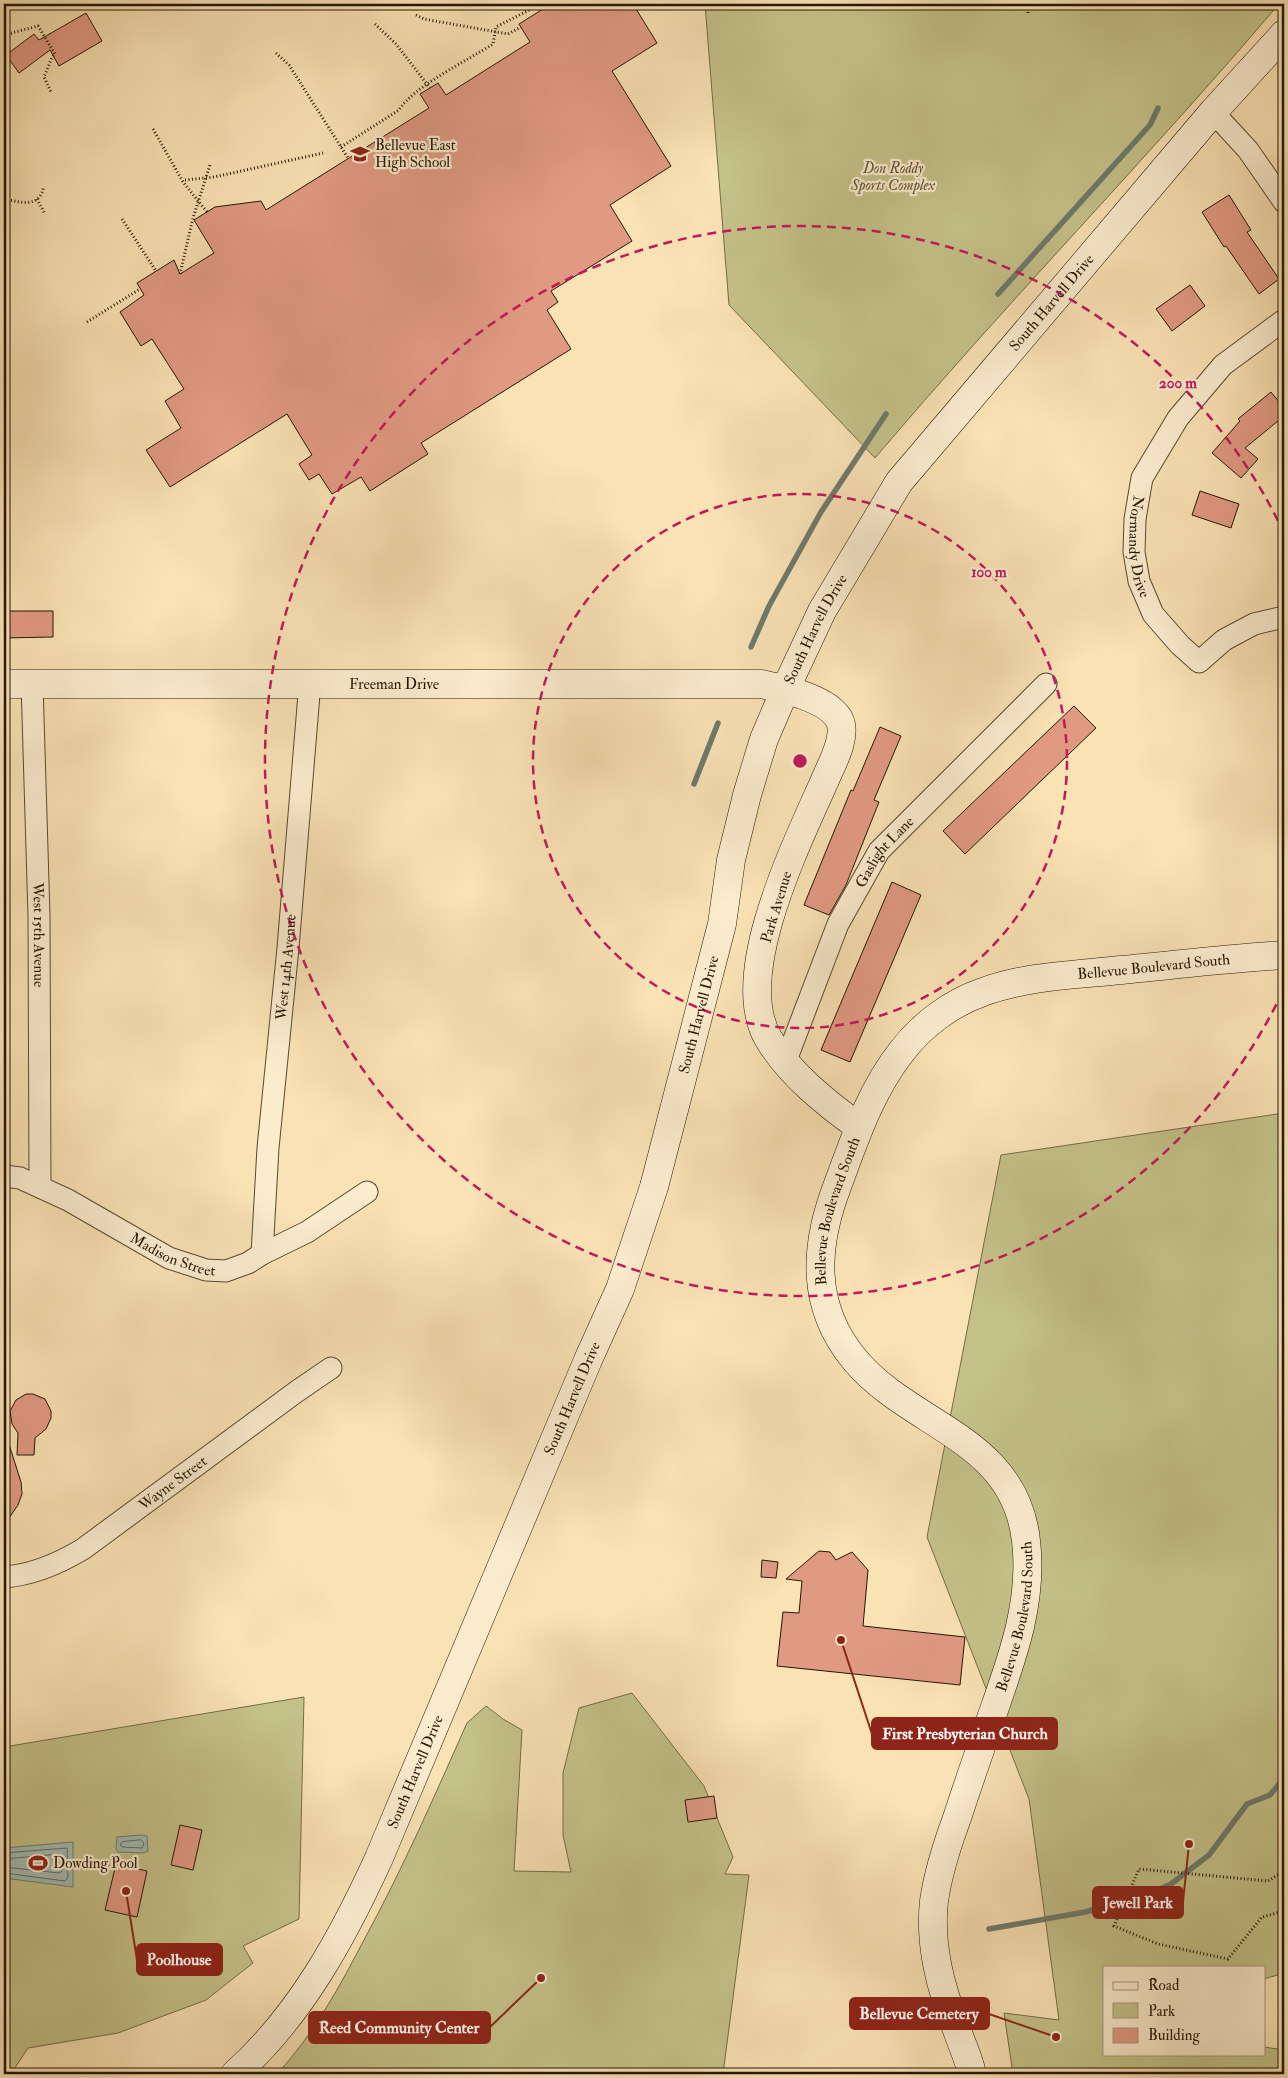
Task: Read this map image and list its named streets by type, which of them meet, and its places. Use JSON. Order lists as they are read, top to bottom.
{
  "streets": {
    "street": [
      "South Harvell Drive",
      "Normandy Drive",
      "Freeman Drive",
      "Gaslight Lane",
      "Park Avenue",
      "West 15th Avenue",
      "Bellevue Boulevard South",
      "West 14th Avenue",
      "Madison Street",
      "Wayne Street"
    ]
  },
  "crossings": [
    ["South Harvell Drive", "Freeman Drive"],
    ["South Harvell Drive", "Park Avenue"],
    ["Freeman Drive", "Park Avenue"],
    ["Freeman Drive", "West 15th Avenue"],
    ["Freeman Drive", "West 14th Avenue"],
    ["Gaslight Lane", "Park Avenue"],
    ["Park Avenue", "Bellevue Boulevard South"],
    ["West 15th Avenue", "Madison Street"],
    ["West 14th Avenue", "Madison Street"]
  ],
  "parks": ["Don Roddy Sports Complex"],
  "places": {
    "school or university": ["Bellevue East High School"],
    "other": [
      "First Presbyterian Church",
      "Jewell Park",
      "Poolhouse",
      "Reed Community Center",
      "Bellevue Cemetery"
    ],
    "sports": ["Dowding Pool"]
  },
  "legend": ["Road", "Park", "Building"],
  "rings": ["200 m", "100 m"]
}
